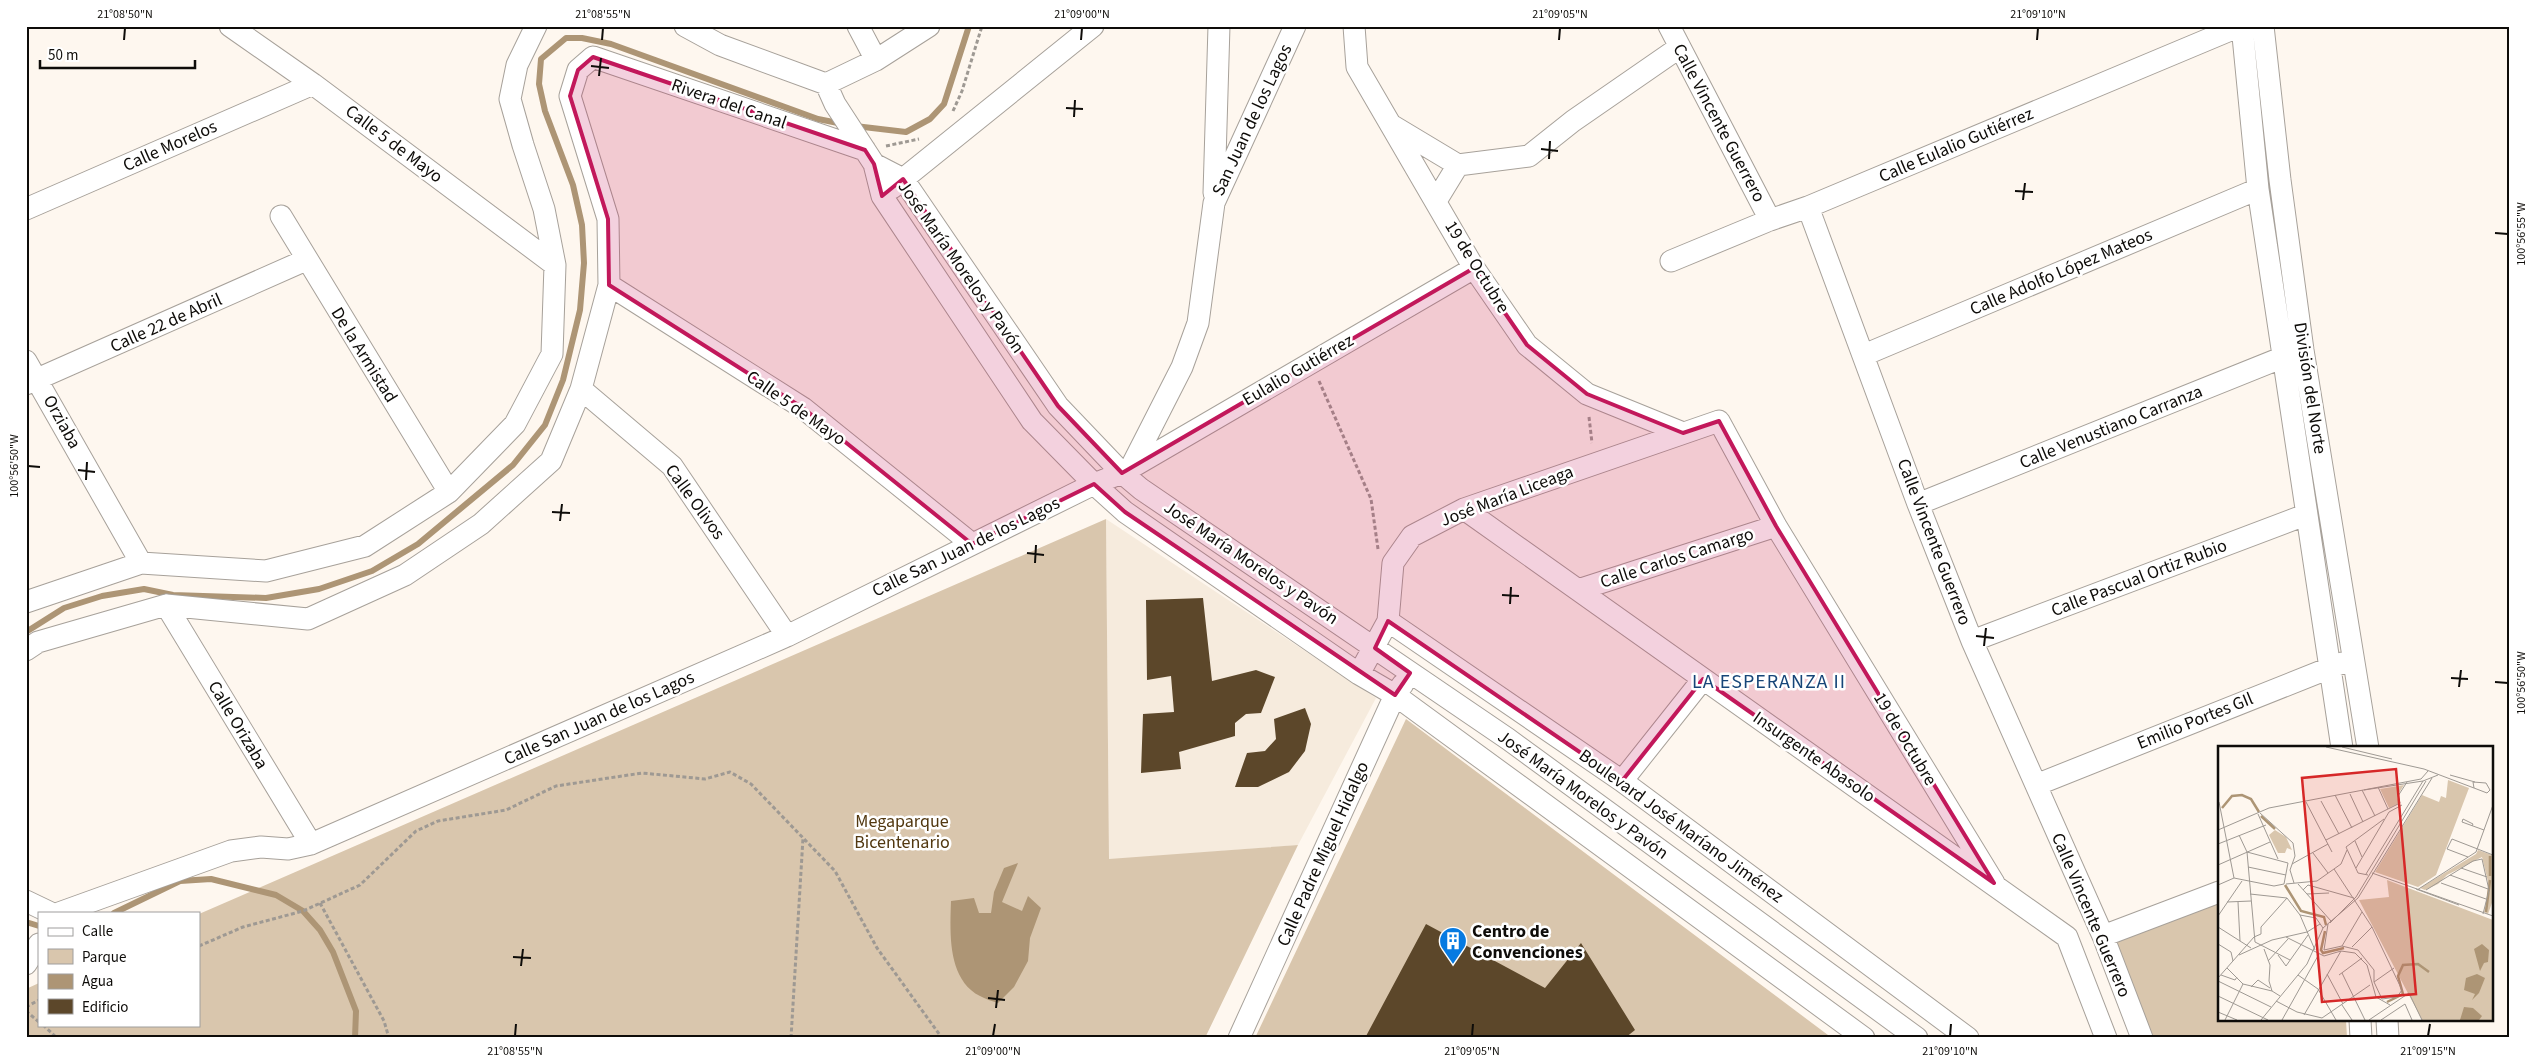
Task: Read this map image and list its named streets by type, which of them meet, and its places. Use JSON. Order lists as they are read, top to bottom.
{
  "streets": {
    "street": [
      "Rivera del Canal",
      "San Juan de los Lagos",
      "Calle Vincente Guerrero",
      "Calle 5 de Mayo",
      "Calle Eulalio Gutiérrez",
      "Calle Morelos",
      "José María Morelos y Pavón",
      "19 de Octubre",
      "Calle Adolfo López Mateos",
      "Calle 22 de Abril",
      "De la Armistad",
      "Eulalio Gutiérrez",
      "División del Norte",
      "Orziaba",
      "Calle Venustiano Carranza",
      "José María Liceaga",
      "Calle Olivos",
      "Calle San Juan de los Lagos",
      "Calle Carlos Camargo",
      "Calle Pascual Ortiz Rubio",
      "Emilio Portes GIl",
      "Calle Orizaba",
      "Insurgente Abasolo",
      "Boulevard José Maríano Jiménez",
      "Calle Padre Miguel Hidalgo"
    ]
  },
  "crossings": [
    ["Rivera del Canal", "Calle 5 de Mayo"],
    ["Rivera del Canal", "José María Morelos y Pavón"],
    ["San Juan de los Lagos", "José María Morelos y Pavón"],
    ["San Juan de los Lagos", "Eulalio Gutiérrez"],
    ["San Juan de los Lagos", "Calle San Juan de los Lagos"],
    ["Calle Vincente Guerrero", "Calle Eulalio Gutiérrez"],
    ["Calle Vincente Guerrero", "Calle Adolfo López Mateos"],
    ["Calle Vincente Guerrero", "Calle Venustiano Carranza"],
    ["Calle Vincente Guerrero", "Calle Pascual Ortiz Rubio"],
    ["Calle Vincente Guerrero", "Emilio Portes GIl"],
    ["Calle 5 de Mayo", "Calle Morelos"],
    ["Calle 5 de Mayo", "Calle San Juan de los Lagos"],
    ["Calle Eulalio Gutiérrez", "División del Norte"],
    ["José María Morelos y Pavón", "Eulalio Gutiérrez"],
    ["José María Morelos y Pavón", "José María Liceaga"],
    ["José María Morelos y Pavón", "Calle San Juan de los Lagos"],
    ["José María Morelos y Pavón", "Calle Padre Miguel Hidalgo"],
    ["19 de Octubre", "Eulalio Gutiérrez"],
    ["19 de Octubre", "José María Liceaga"],
    ["19 de Octubre", "Calle Carlos Camargo"],
    ["19 de Octubre", "Insurgente Abasolo"],
    ["Calle Adolfo López Mateos", "División del Norte"],
    ["Calle 22 de Abril", "De la Armistad"],
    ["Calle 22 de Abril", "Orziaba"],
    ["Eulalio Gutiérrez", "Calle San Juan de los Lagos"],
    ["División del Norte", "Calle Venustiano Carranza"],
    ["División del Norte", "Calle Pascual Ortiz Rubio"],
    ["División del Norte", "Emilio Portes GIl"],
    ["José María Liceaga", "Insurgente Abasolo"],
    ["José María Liceaga", "Boulevard José Maríano Jiménez"],
    ["Calle Olivos", "Calle San Juan de los Lagos"],
    ["Calle San Juan de los Lagos", "Calle Orizaba"],
    ["Calle Carlos Camargo", "Insurgente Abasolo"]
  ],
  "districts": ["LA ESPERANZA II"],
  "parks": ["Megaparque Bicentenario"],
  "places": {
    "building": ["Centro de Convenciones"]
  },
  "legend": [
    "Calle",
    "Parque",
    "Agua",
    "Edificio"
  ],
  "scale_bar": "50 m",
  "coordinates": [
    "21°08'50\"N",
    "21°08'55\"N",
    "21°09'00\"N",
    "21°09'05\"N",
    "21°09'10\"N",
    "100°56'55\"W",
    "100°56'50\"W",
    "21°09'15\"N"
  ]
}
